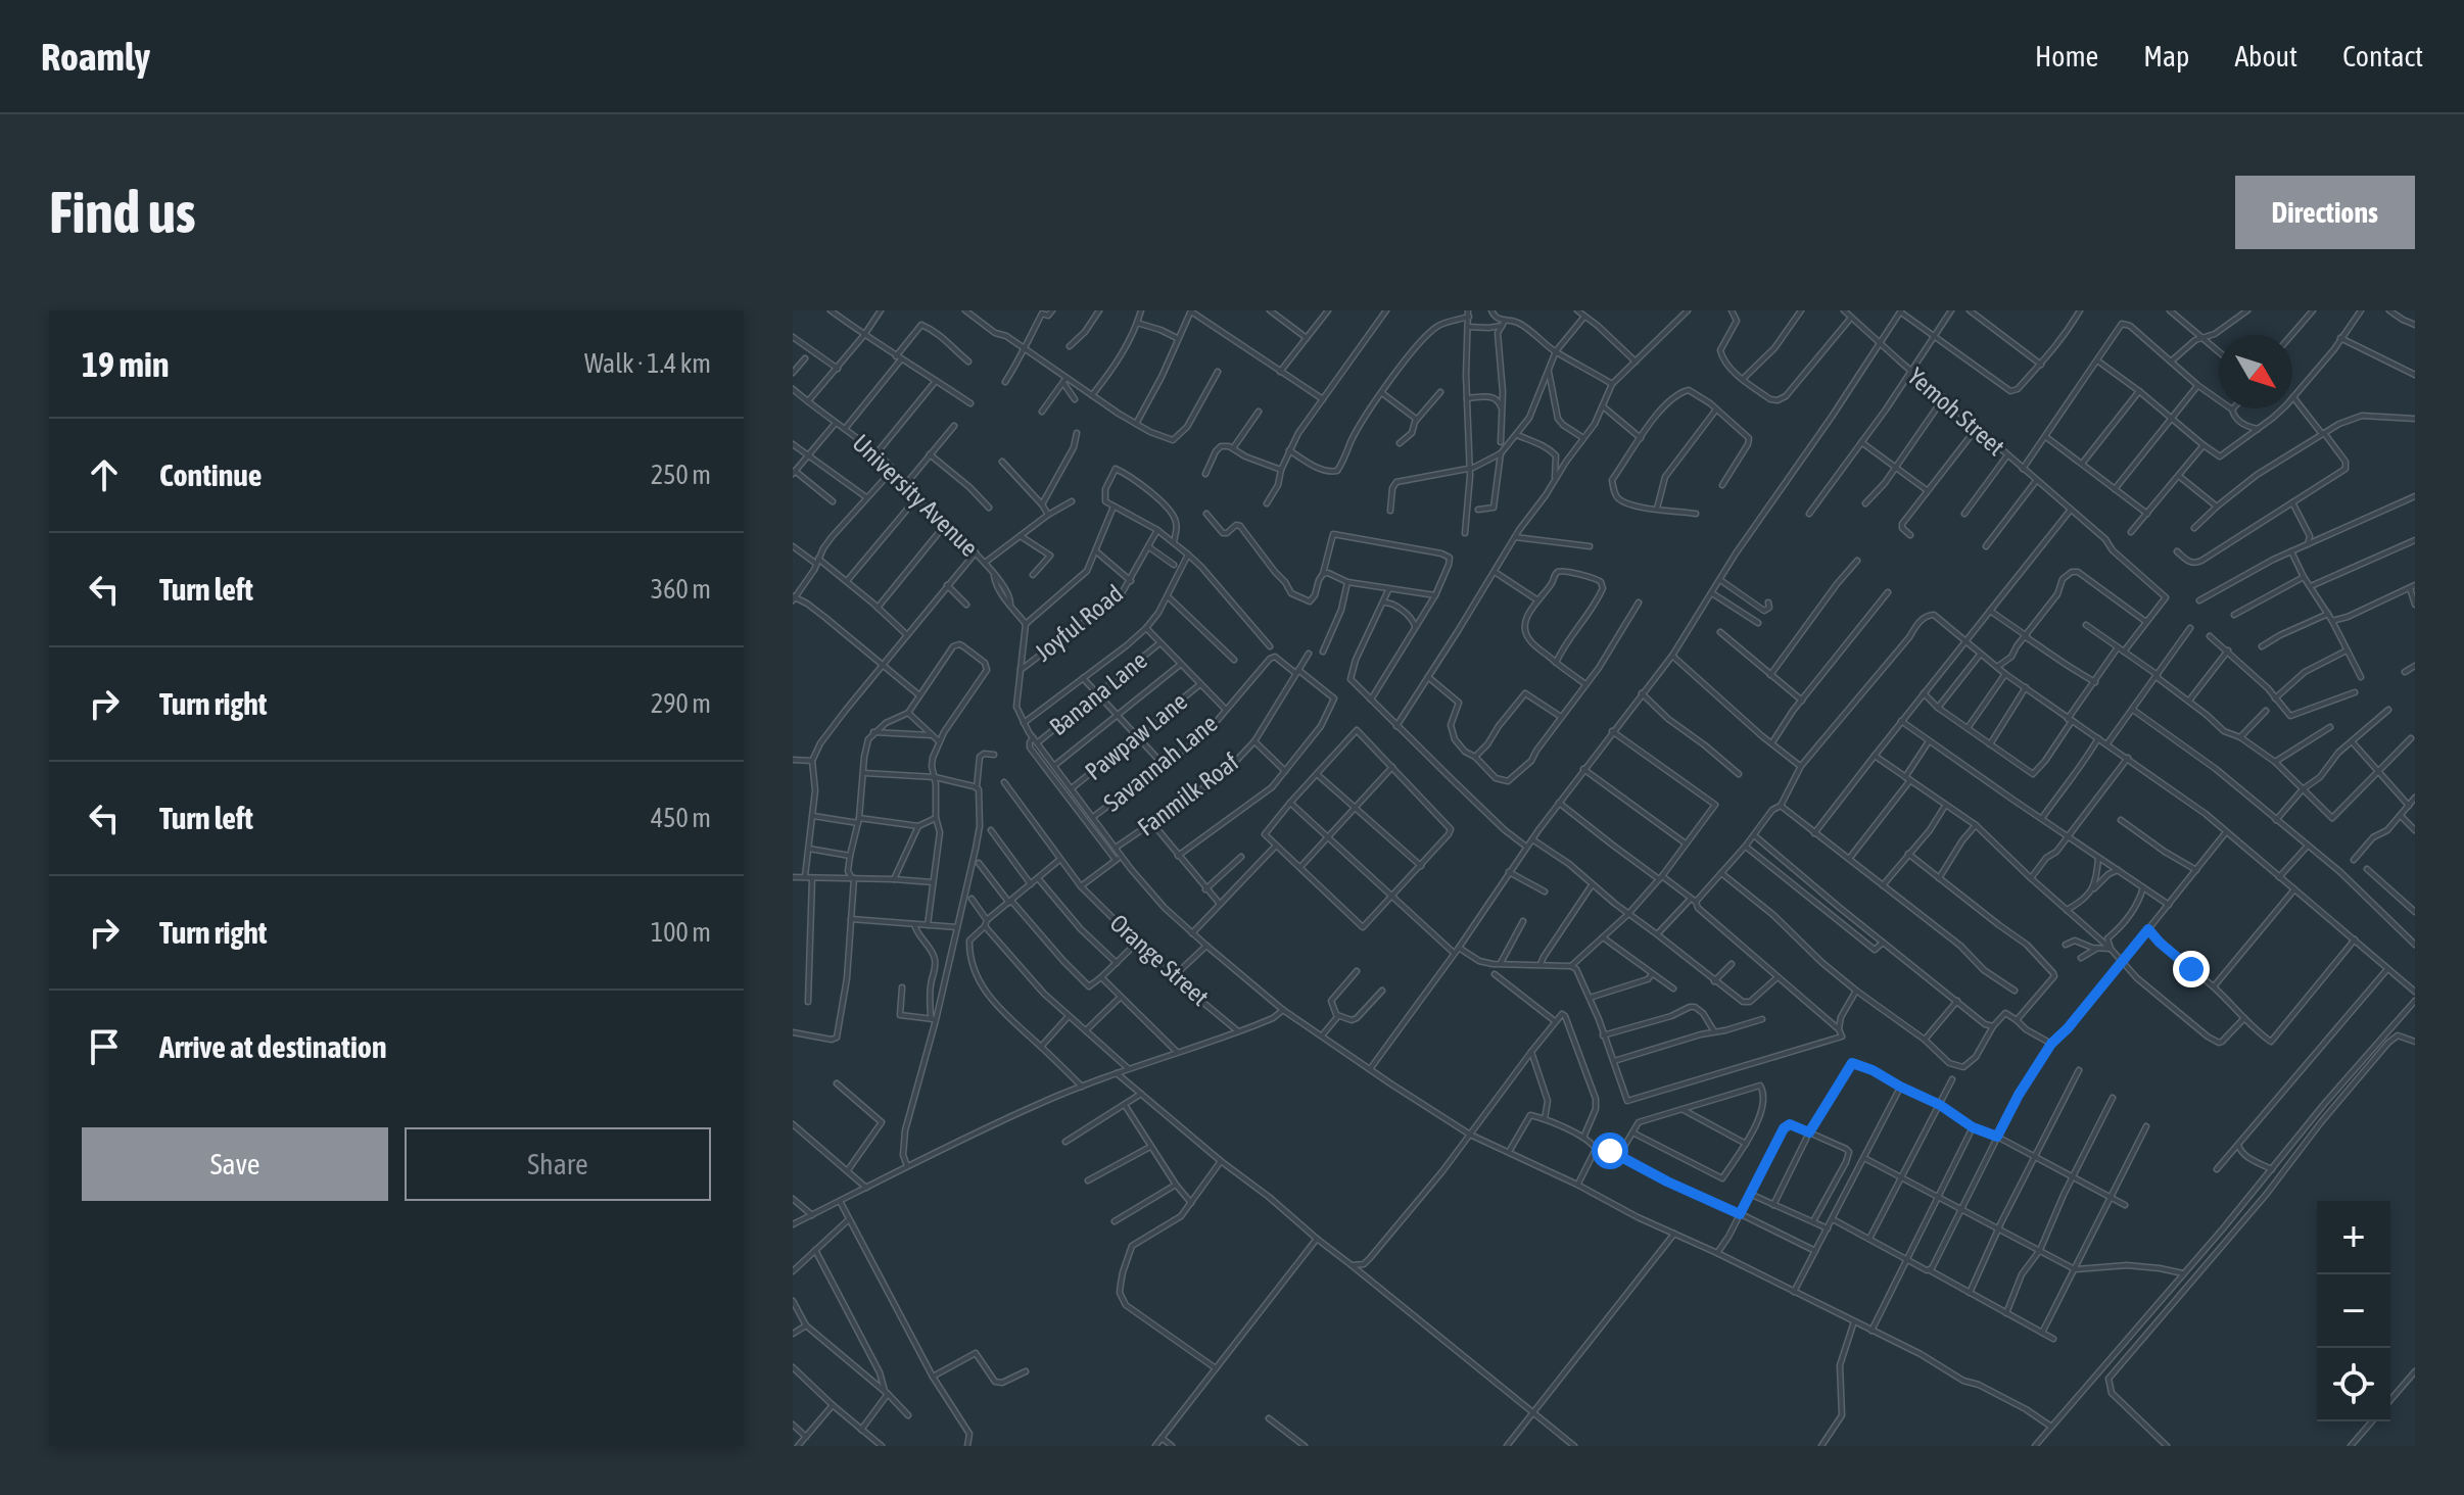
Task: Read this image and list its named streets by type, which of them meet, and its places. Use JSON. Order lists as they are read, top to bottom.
{
  "streets": {
    "street": [
      "Yemoh Street",
      "University Avenue",
      "Joyful Road",
      "Banana Lane",
      "Pawpaw Lane",
      "Savannah Lane",
      "Fanmilk Roaf",
      "Orange Street"
    ]
  },
  "crossings": [
    ["Savannah Lane", "Fanmilk Roaf"]
  ],
  "north": "bottom right",
  "page": {
    "header": "Roamly",
    "nav": [
      "Home",
      "Map",
      "About",
      "Contact"
    ],
    "buttons": [
      "Directions",
      ["Save", "Share"]
    ],
    "title": "Find us",
    "heading": ["19 min", "Walk · 1.4 km"],
    "list": [
      ["Continue", "250 m"],
      ["Turn left", "360 m"],
      ["Turn right", "290 m"],
      ["Turn left", "450 m"],
      ["Turn right", "100 m"],
      "Arrive at destination"
    ],
    "map_buttons": ["+", "−"]
  }
}
